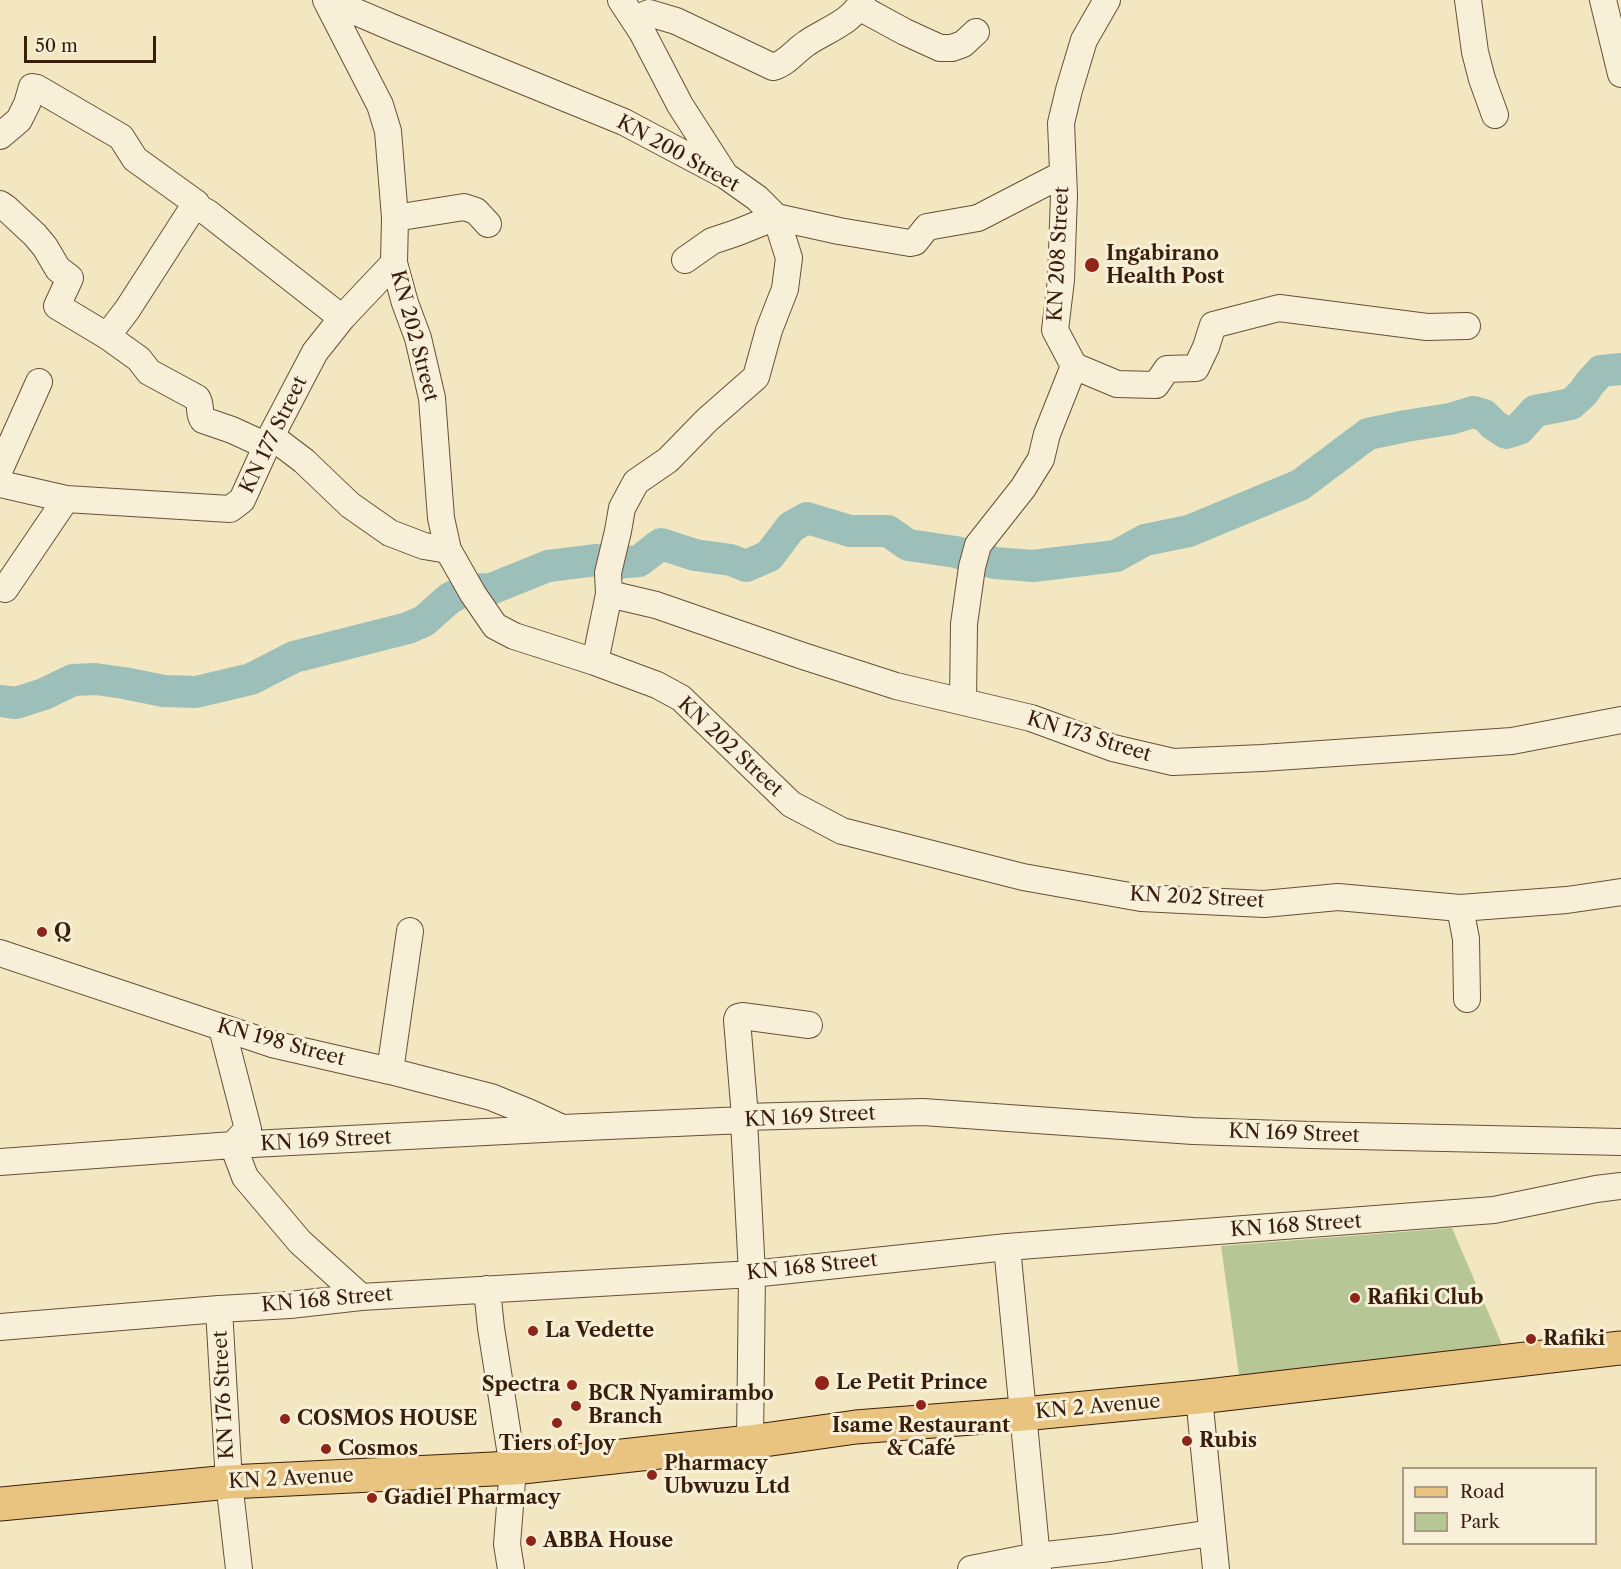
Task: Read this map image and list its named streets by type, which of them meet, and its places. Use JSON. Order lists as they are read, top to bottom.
{
  "streets": {
    "main road": ["KN 2 Avenue"],
    "street": [
      "KN 200 Street",
      "KN 208 Street",
      "KN 202 Street",
      "KN 177 Street",
      "KN 173 Street",
      "KN 198 Street",
      "KN 169 Street",
      "KN 168 Street",
      "KN 176 Street"
    ]
  },
  "crossings": [
    ["KN 200 Street", "KN 202 Street"],
    ["KN 200 Street", "KN 173 Street"],
    ["KN 202 Street", "KN 177 Street"],
    ["KN 198 Street", "KN 169 Street"],
    ["KN 168 Street", "KN 176 Street"],
    ["KN 176 Street", "KN 2 Avenue"]
  ],
  "places": [
    "Ingabirano Health Post",
    "Q",
    "Rafiki Club",
    "La Vedette",
    "Rafiki",
    "Le Petit Prince",
    "Spectra",
    "Isame Restaurant & Café",
    "BCR Nyamirambo Branch",
    "COSMOS HOUSE",
    "Tiers of Joy",
    "Rubis",
    "Cosmos",
    "Pharmacy Ubwuzu Ltd",
    "Gadiel Pharmacy",
    "ABBA House"
  ],
  "legend": ["Road", "Park"],
  "scale_bar": "50 m"
}
